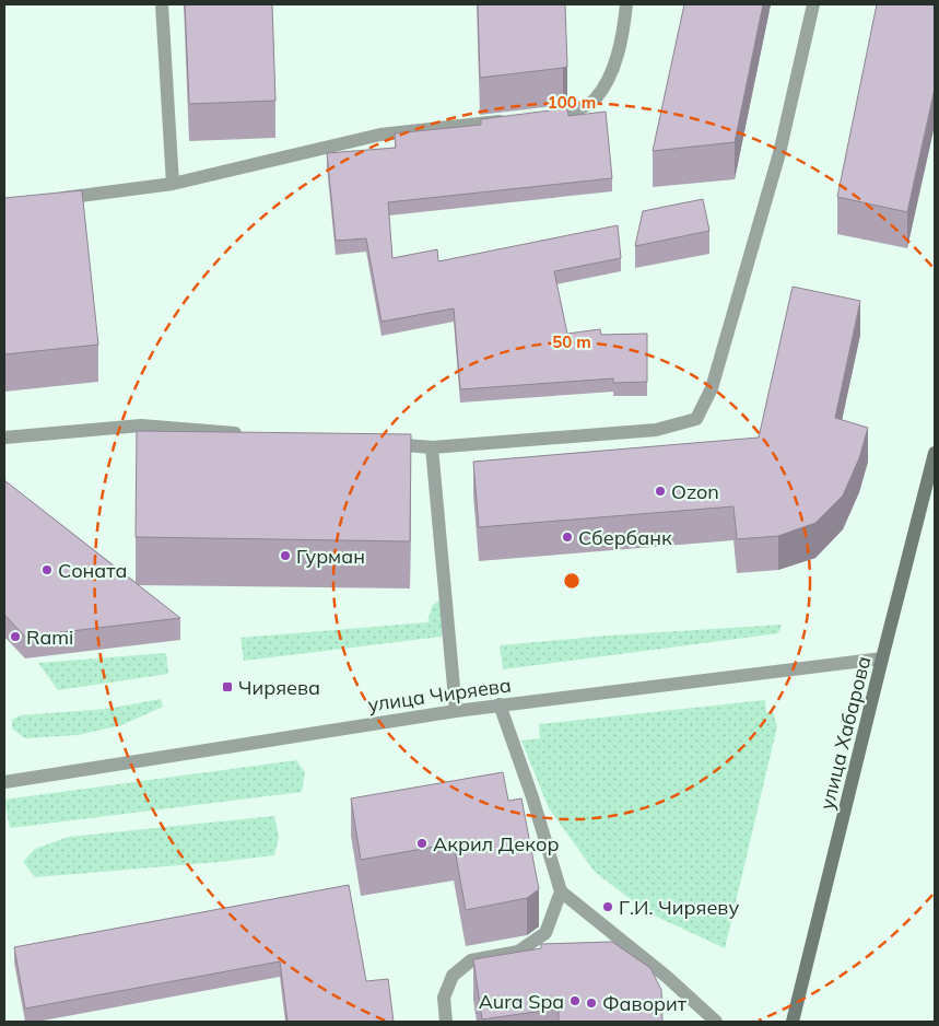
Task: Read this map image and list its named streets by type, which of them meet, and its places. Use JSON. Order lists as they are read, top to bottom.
{
  "streets": {
    "main road": ["улица Хабарова"],
    "street": ["улица Чиряева"]
  },
  "crossings": [
    ["улица Чиряева", "улица Хабарова"]
  ],
  "places": {
    "other": [
      "Ozon",
      "Сбербанк",
      "Гурман",
      "Соната",
      "Rami",
      "Акрил Декор",
      "Г.И. Чиряеву",
      "Aura Spa",
      "Фаворит"
    ],
    "transit": ["Чиряева"]
  },
  "rings": ["100 m", "50 m"]
}
